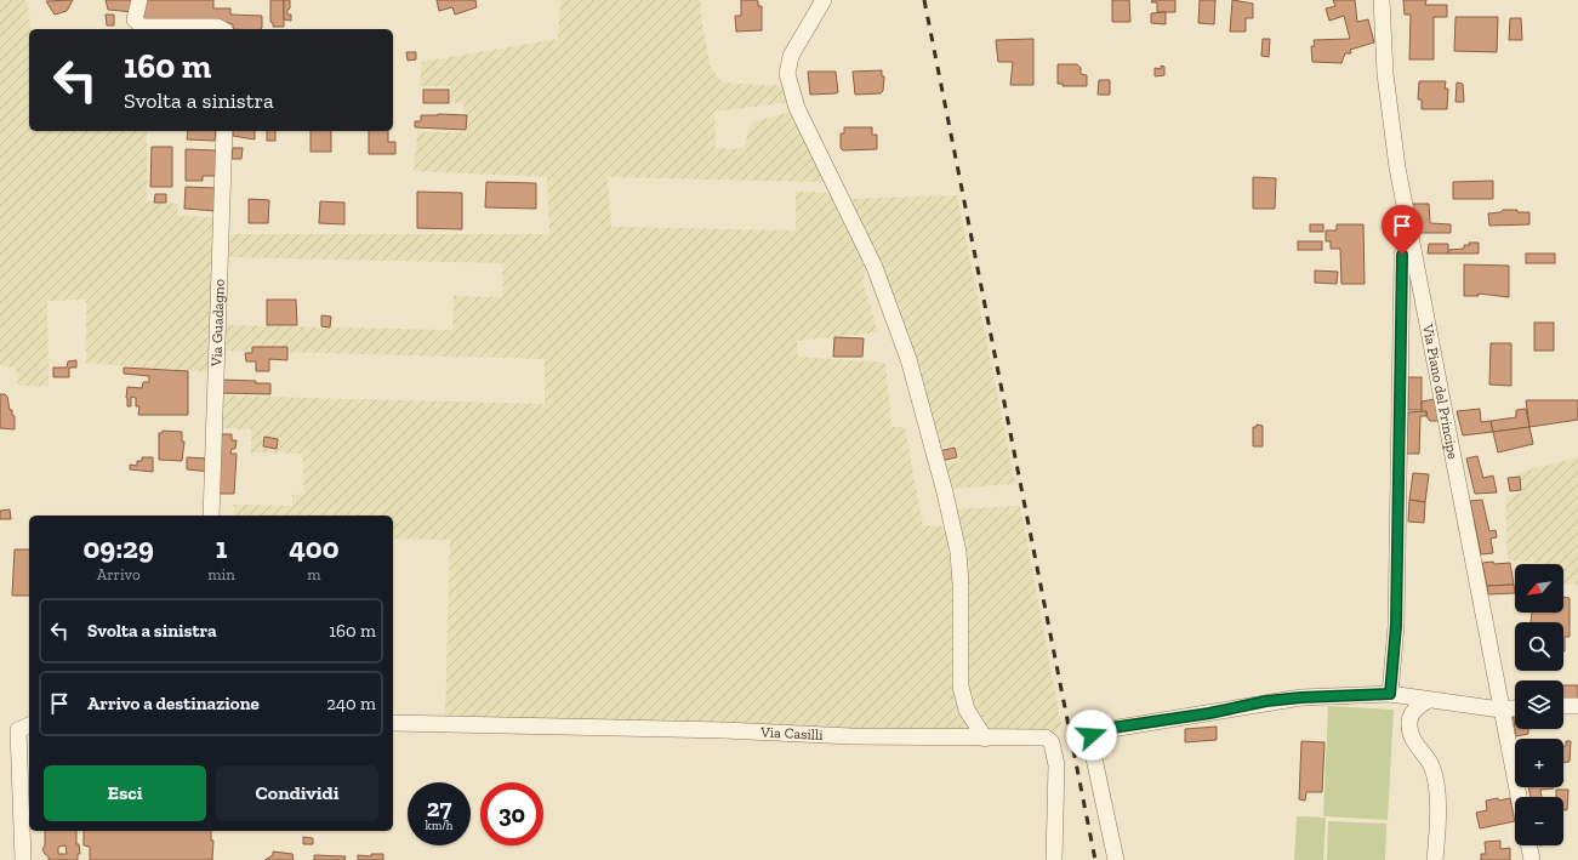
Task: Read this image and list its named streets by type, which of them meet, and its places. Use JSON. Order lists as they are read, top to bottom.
{
  "streets": {
    "street": ["Via Guadagno", "Via Piano del Principe", "Via Casilli"]
  },
  "north": "bottom left",
  "page": {
    "turn": ["160 m", "Svolta a sinistra"],
    "eta": [
      "09:29",
      "Arrivo",
      "1",
      "min",
      "400",
      "m"
    ],
    "map_buttons": ["+", "−"],
    "list": [
      {
        "name": "Svolta a sinistra",
        "value": "160 m"
      },
      {
        "name": "Arrivo a destinazione",
        "value": "240 m"
      }
    ],
    "buttons": ["Esci", "Condividi"],
    "speed": "27 km/h",
    "limit": "30"
  }
}
